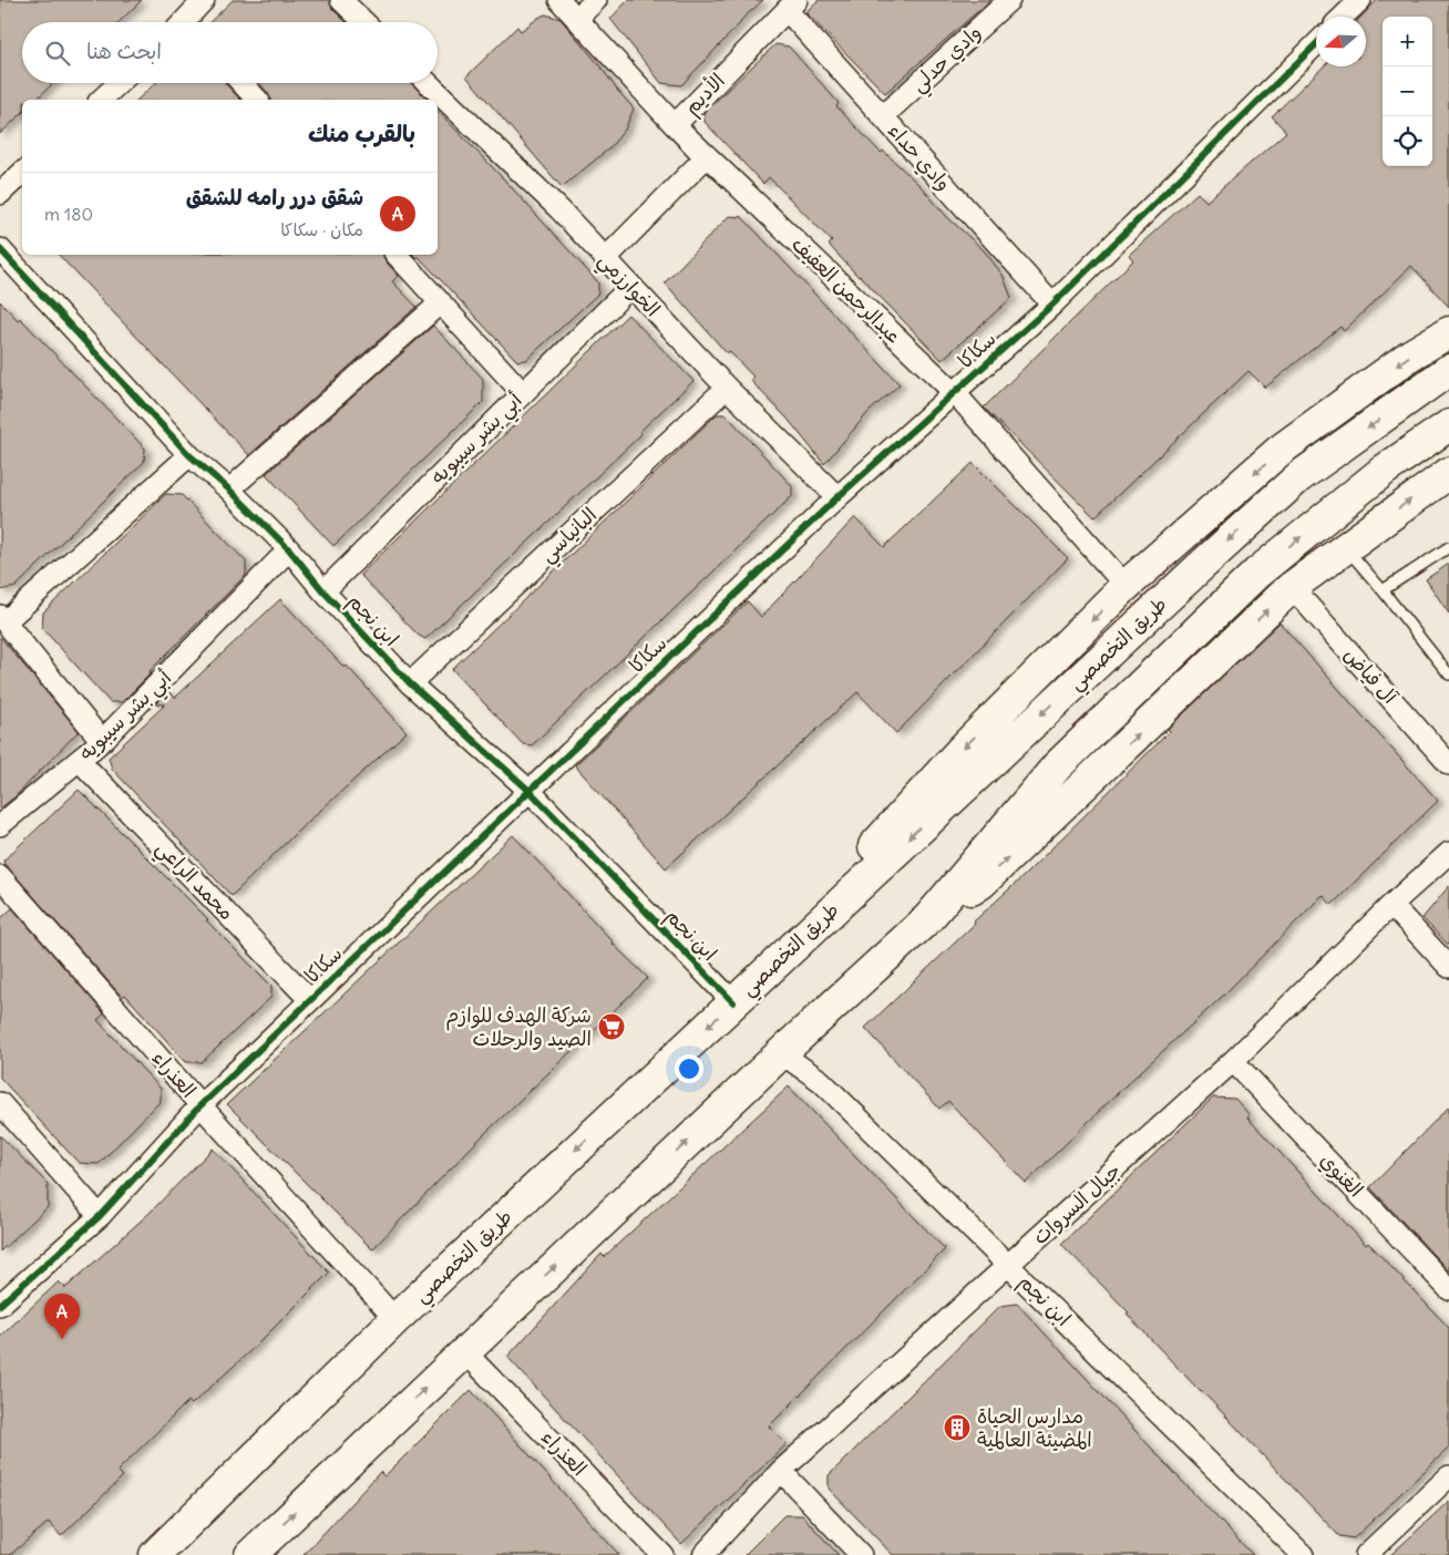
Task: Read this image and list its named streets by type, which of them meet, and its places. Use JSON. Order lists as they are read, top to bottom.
{
  "streets": {
    "main road": ["طريق التخصصي"],
    "street": [
      "وادي حدلي",
      "الأديم",
      "وادي حداء",
      "الخوارزمي",
      "عبدالرحمن العفيف",
      "سكاكا",
      "أبي بشر سيبويه",
      "البانياسي",
      "ابن نجم",
      "آل فياض",
      "محمد الراعي",
      "العذراء",
      "الغنوي",
      "جبال السروات"
    ]
  },
  "crossings": [
    ["وادي حدلي", "وادي حداء"],
    ["الأديم", "وادي حداء"],
    ["الأديم", "الخوارزمي"],
    ["الأديم", "عبدالرحمن العفيف"],
    ["وادي حداء", "سكاكا"],
    ["الخوارزمي", "سكاكا"],
    ["الخوارزمي", "أبي بشر سيبويه"],
    ["الخوارزمي", "البانياسي"],
    ["عبدالرحمن العفيف", "سكاكا"],
    ["سكاكا", "ابن نجم"],
    ["سكاكا", "محمد الراعي"],
    ["سكاكا", "العذراء"],
    ["أبي بشر سيبويه", "ابن نجم"],
    ["أبي بشر سيبويه", "محمد الراعي"],
    ["البانياسي", "ابن نجم"],
    ["ابن نجم", "طريق التخصصي"],
    ["ابن نجم", "جبال السروات"],
    ["طريق التخصصي", "العذراء"],
    ["الغنوي", "جبال السروات"]
  ],
  "places": {
    "supermarket": ["شركة الهدف للوازم الصيد والرحلات"],
    "building": ["مدارس الحياة المضيئة العالمية"]
  },
  "north": "left",
  "page": {
    "map_buttons": ["+", "−"],
    "search": "ابحث هنا",
    "heading": "بالقرب منك",
    "list": [
      {
        "mark": "A",
        "name": "شقق درر رامه للشقق",
        "note": "مكان · سكاكا",
        "value": "180 m"
      }
    ],
    "pins": "A"
  }
}
